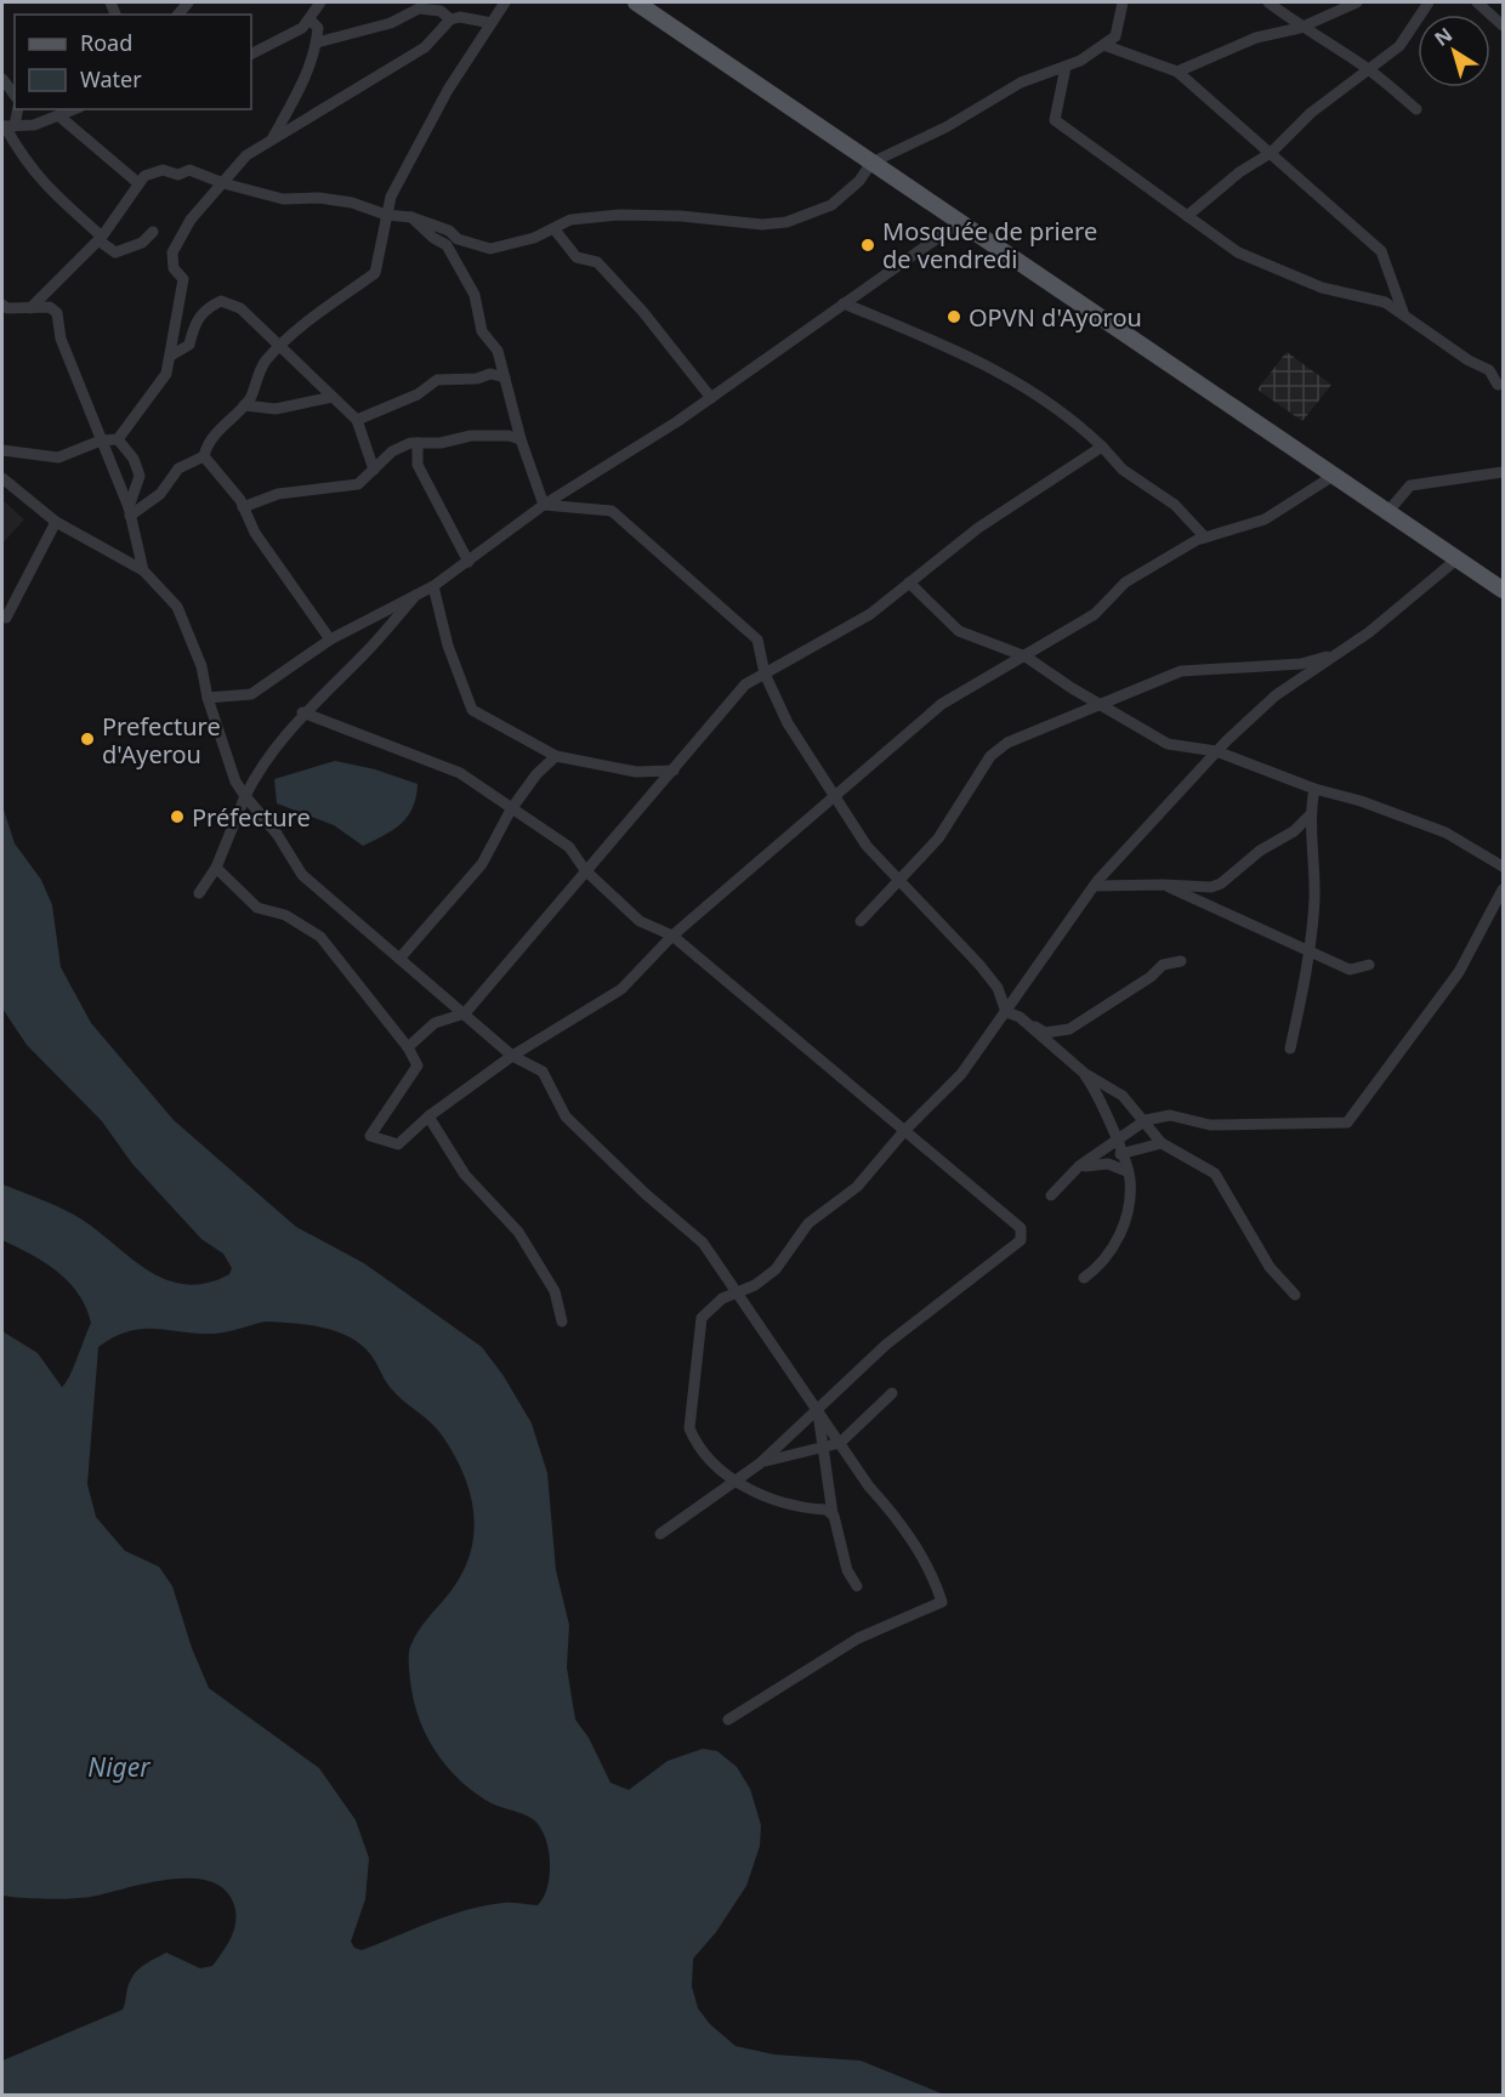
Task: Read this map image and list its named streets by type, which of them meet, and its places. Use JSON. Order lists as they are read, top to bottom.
{
  "water": ["Niger"],
  "places": [
    "Mosquée de priere de vendredi",
    "OPVN d'Ayorou",
    "Prefecture d'Ayerou",
    "Préfecture"
  ],
  "legend": ["Road", "Water"],
  "north": "top left"
}
